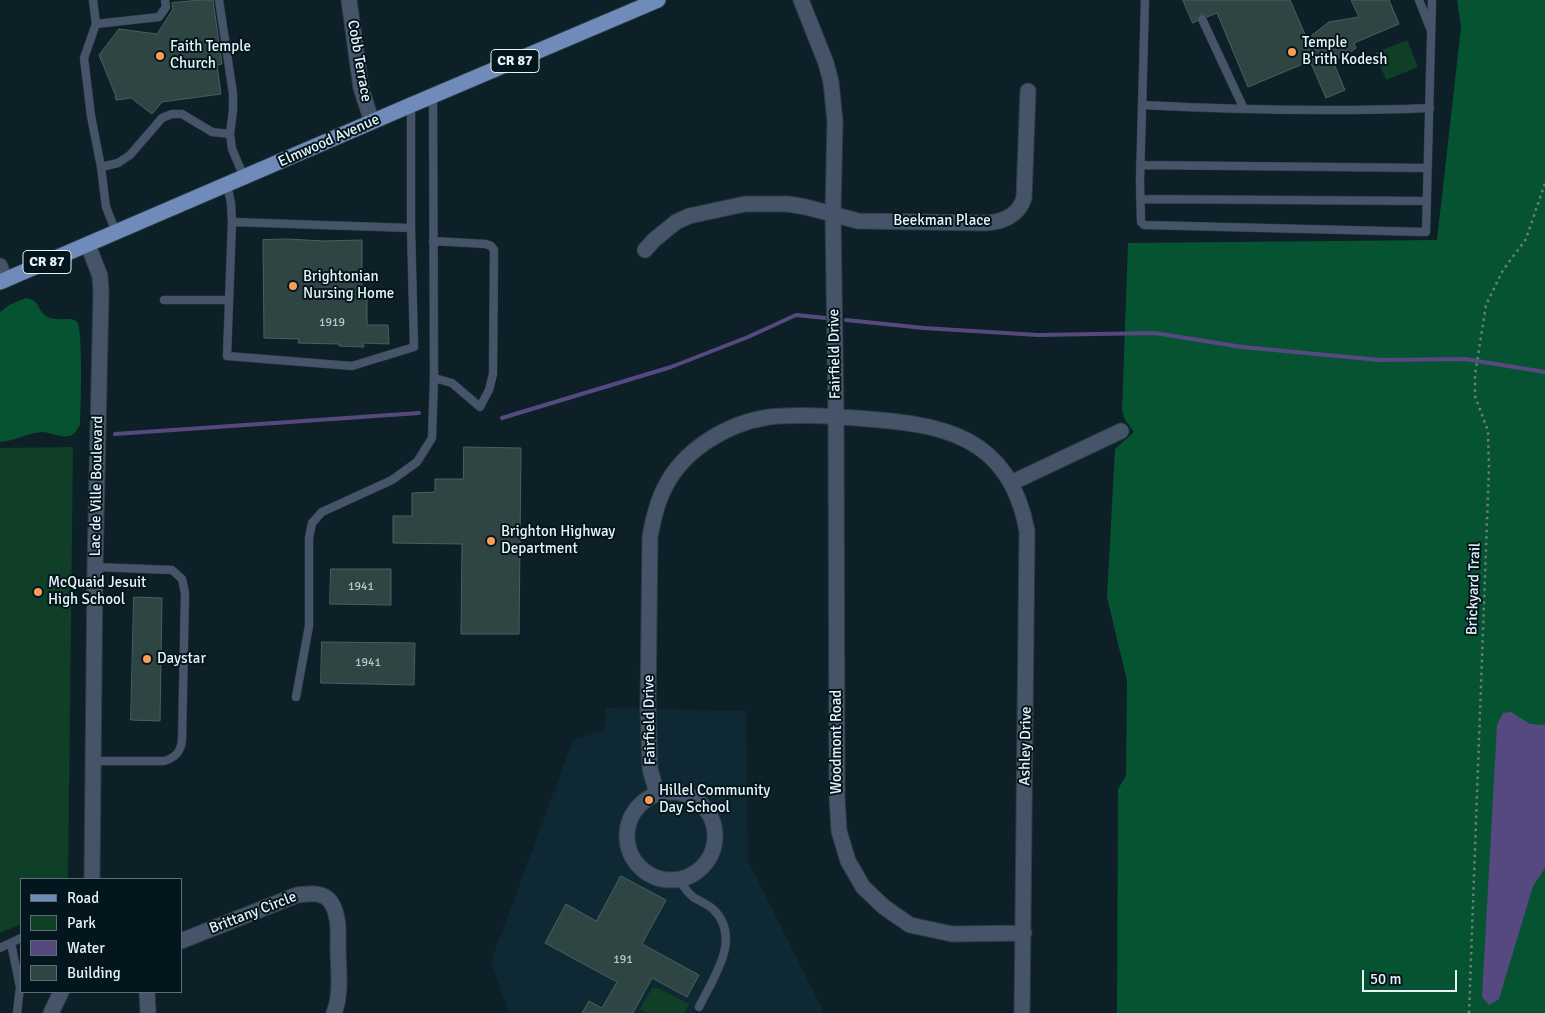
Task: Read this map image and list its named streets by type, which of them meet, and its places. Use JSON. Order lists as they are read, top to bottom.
{
  "streets": {
    "main road": ["CR 87", "Elmwood Avenue"],
    "street": [
      "Cobb Terrace",
      "Beekman Place",
      "Fairfield Drive",
      "Lac de Ville Boulevard",
      "Woodmont Road",
      "Ashley Drive",
      "Brittany Circle"
    ],
    "path": ["Brickyard Trail"]
  },
  "crossings": [
    ["Cobb Terrace", "Elmwood Avenue"],
    ["Elmwood Avenue", "Lac de Ville Boulevard"],
    ["Beekman Place", "Fairfield Drive"],
    ["Fairfield Drive", "Woodmont Road"],
    ["Fairfield Drive", "Ashley Drive"],
    ["Woodmont Road", "Ashley Drive"]
  ],
  "places": [
    "Temple B'rith Kodesh",
    "Faith Temple Church",
    "Brightonian Nursing Home",
    "Brighton Highway Department",
    "McQuaid Jesuit High School",
    "Daystar",
    "Hillel Community Day School"
  ],
  "house_numbers": [
    "1919",
    "1941",
    "1941",
    "191"
  ],
  "legend": [
    "Road",
    "Park",
    "Water",
    "Building"
  ],
  "scale_bar": "50 m"
}
